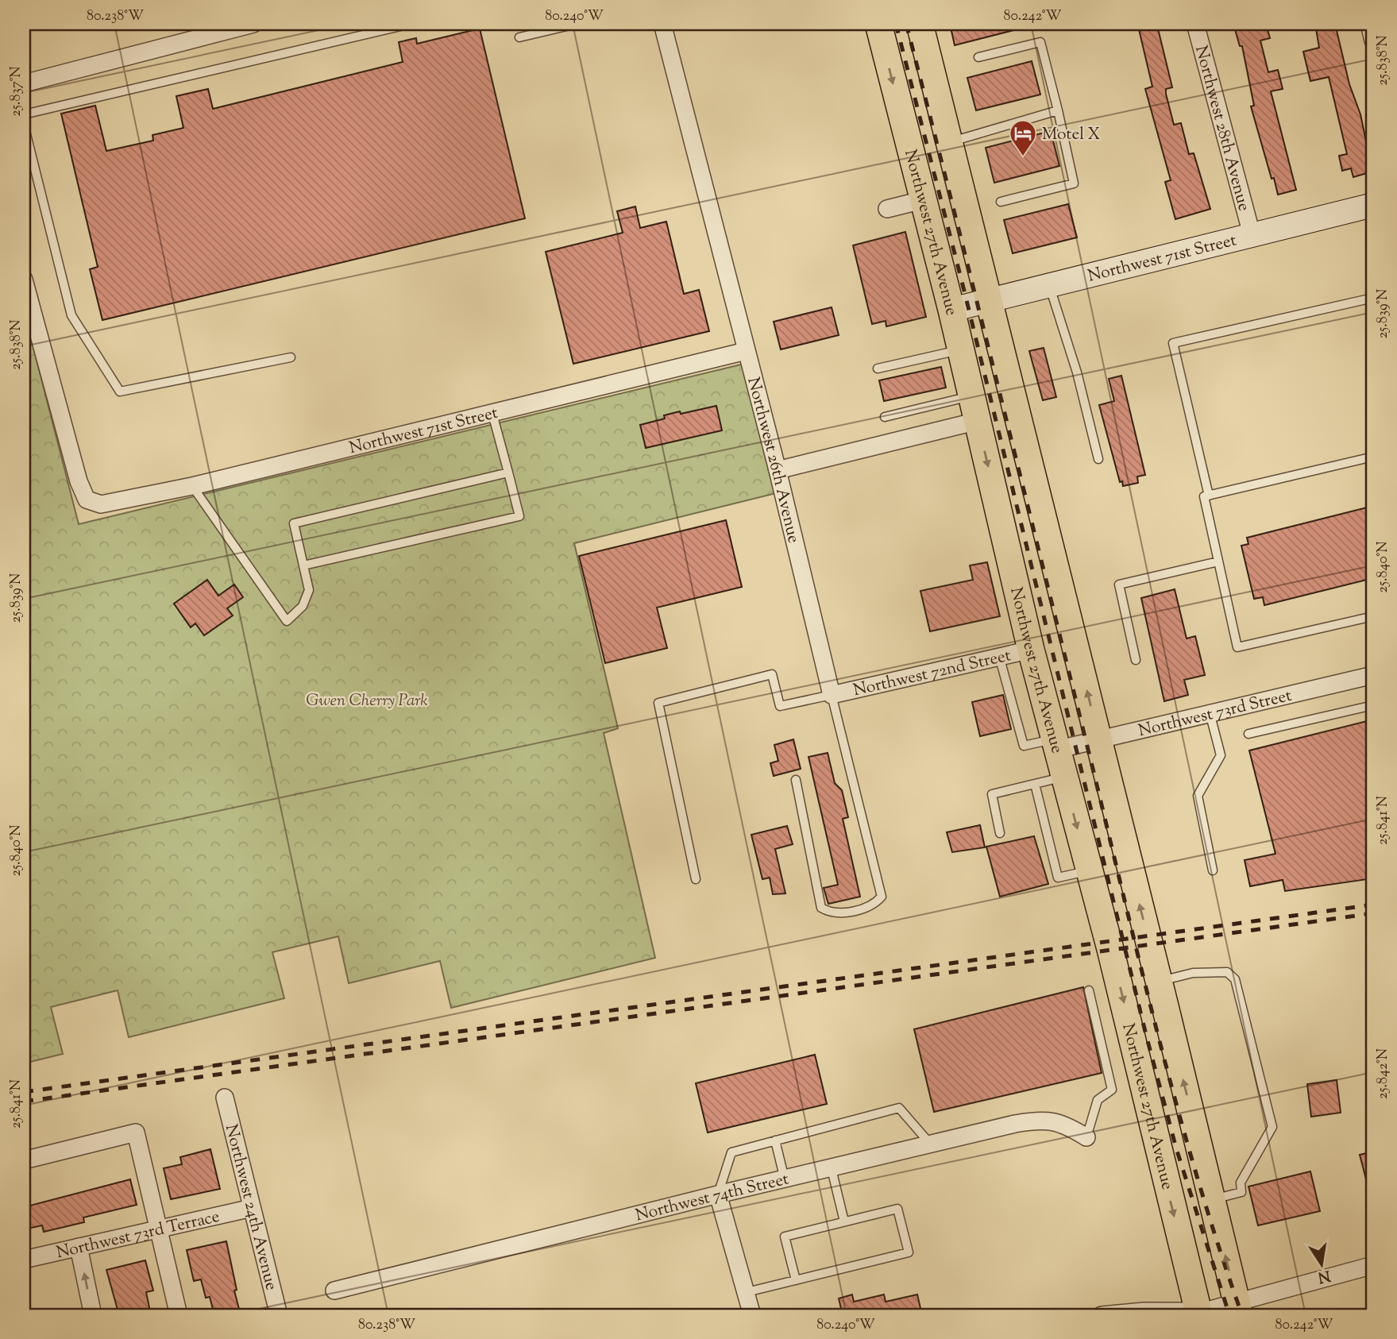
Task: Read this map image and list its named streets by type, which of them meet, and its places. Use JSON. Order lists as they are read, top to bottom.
{
  "streets": {
    "main road": ["Northwest 27th Avenue"],
    "street": [
      "Northwest 28th Avenue",
      "Northwest 71st Street",
      "Northwest 26th Avenue",
      "Northwest 72nd Street",
      "Northwest 73rd Street",
      "Northwest 74th Street",
      "Northwest 24th Avenue",
      "Northwest 73rd Terrace"
    ]
  },
  "crossings": [
    ["Northwest 28th Avenue", "Northwest 71st Street"],
    ["Northwest 27th Avenue", "Northwest 71st Street"],
    ["Northwest 27th Avenue", "Northwest 72nd Street"],
    ["Northwest 27th Avenue", "Northwest 73rd Street"],
    ["Northwest 71st Street", "Northwest 26th Avenue"],
    ["Northwest 26th Avenue", "Northwest 72nd Street"],
    ["Northwest 24th Avenue", "Northwest 73rd Terrace"]
  ],
  "parks": ["Gwen Cherry Park"],
  "places": {
    "hotel": ["Motel X"]
  },
  "north": "bottom",
  "coordinates": [
    "80.238°W",
    "80.240°W",
    "80.242°W",
    "25.838°N",
    "25.837°N",
    "25.839°N",
    "25.840°N",
    "25.841°N",
    "25.842°N"
  ]
}
